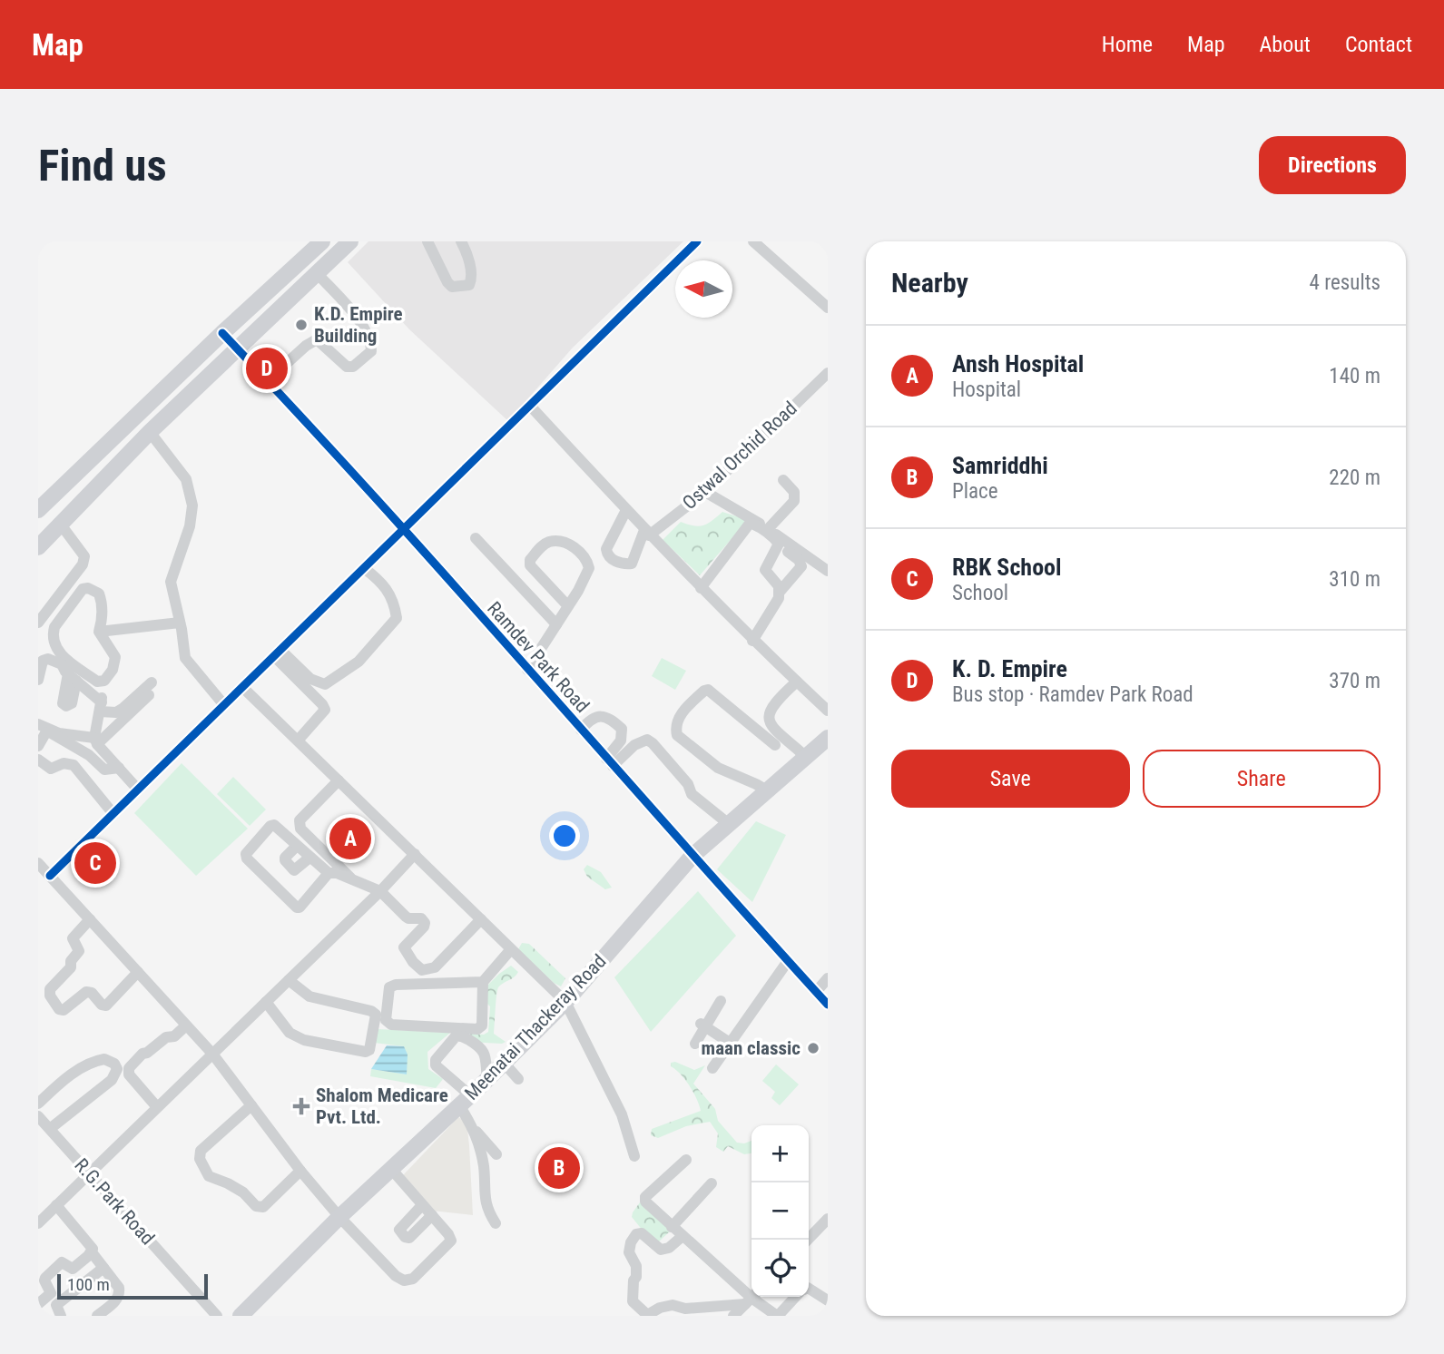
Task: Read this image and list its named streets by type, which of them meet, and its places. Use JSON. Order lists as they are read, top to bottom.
{
  "streets": {
    "main road": ["Meenatai Thackeray Road"],
    "street": ["Ostwal Orchid Road", "Ramdev Park Road", "R.G.Park Road"]
  },
  "crossings": [
    ["Ramdev Park Road", "Meenatai Thackeray Road"]
  ],
  "places": {
    "other": ["K.D. Empire Building", "maan classic"],
    "health": ["Shalom Medicare Pvt. Ltd."]
  },
  "scale_bar": "100 m",
  "north": "left",
  "page": {
    "header": "Map",
    "nav": [
      "Home",
      "Map",
      "About",
      "Contact"
    ],
    "buttons": [
      "Directions",
      ["Save", "Share"]
    ],
    "title": "Find us",
    "heading": ["Nearby", "4 results"],
    "list": [
      {
        "mark": "A",
        "name": "Ansh Hospital",
        "note": "Hospital",
        "value": "140 m"
      },
      {
        "mark": "B",
        "name": "Samriddhi",
        "note": "Place",
        "value": "220 m"
      },
      {
        "mark": "C",
        "name": "RBK School",
        "note": "School",
        "value": "310 m"
      },
      {
        "mark": "D",
        "name": "K. D. Empire",
        "note": "Bus stop · Ramdev Park Road",
        "value": "370 m"
      }
    ],
    "pins": [
      "D",
      "A",
      "C",
      "B"
    ],
    "map_buttons": ["+", "−"],
    "scale": "100 m"
  }
}
